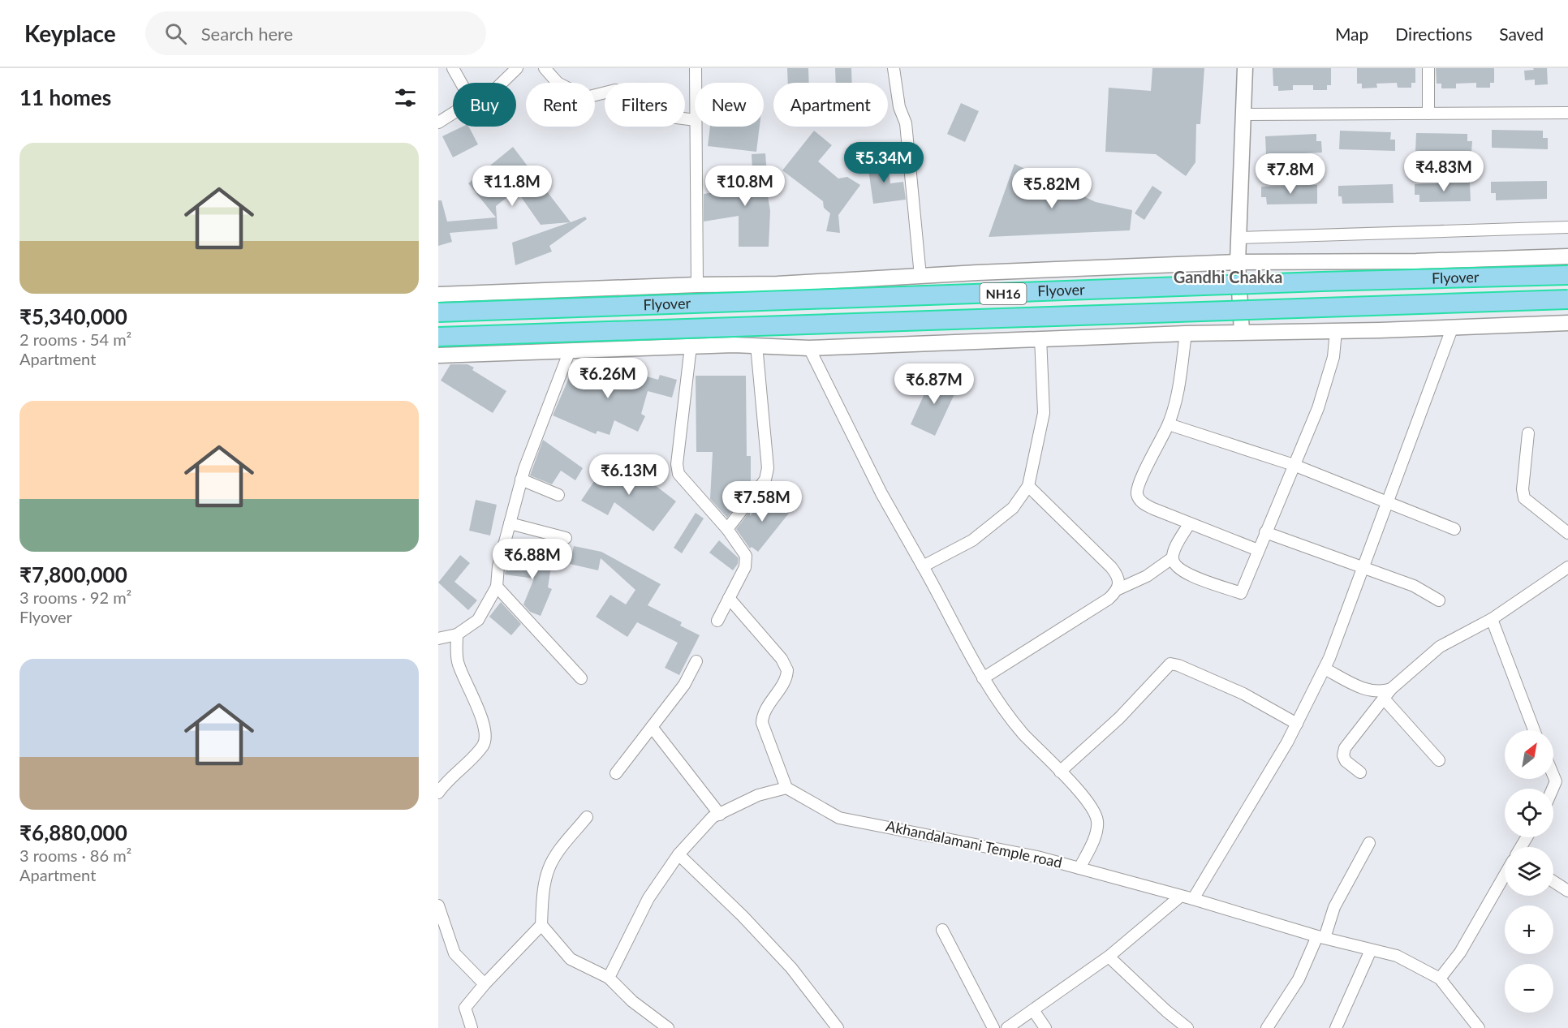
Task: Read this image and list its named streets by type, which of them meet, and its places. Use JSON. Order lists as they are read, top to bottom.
{
  "streets": {
    "highway": ["Flyover", "NH16"],
    "street": ["Akhandalamani Temple road"]
  },
  "districts": ["Gandhi Chakka"],
  "north": "top right",
  "page": {
    "header": "Keyplace",
    "search": "Search here",
    "nav": ["Map", "Directions", "Saved"],
    "heading": "11 homes",
    "chip": [
      "Buy",
      "Rent",
      "Filters",
      "New",
      "Apartment"
    ],
    "list": [
      {
        "name": "₹5,340,000",
        "note": "2 rooms · 54 m² · Apartment"
      },
      {
        "name": "₹7,800,000",
        "note": "3 rooms · 92 m² · Flyover"
      },
      {
        "name": "₹6,880,000",
        "note": "3 rooms · 86 m² · Apartment"
      }
    ],
    "price": [
      "₹5.34M",
      "₹4.83M",
      "₹7.8M",
      "₹11.8M",
      "₹10.8M",
      "₹5.82M",
      "₹6.26M",
      "₹6.87M",
      "₹6.13M",
      "₹7.58M",
      "₹6.88M"
    ],
    "map_buttons": ["+", "−"]
  }
}
